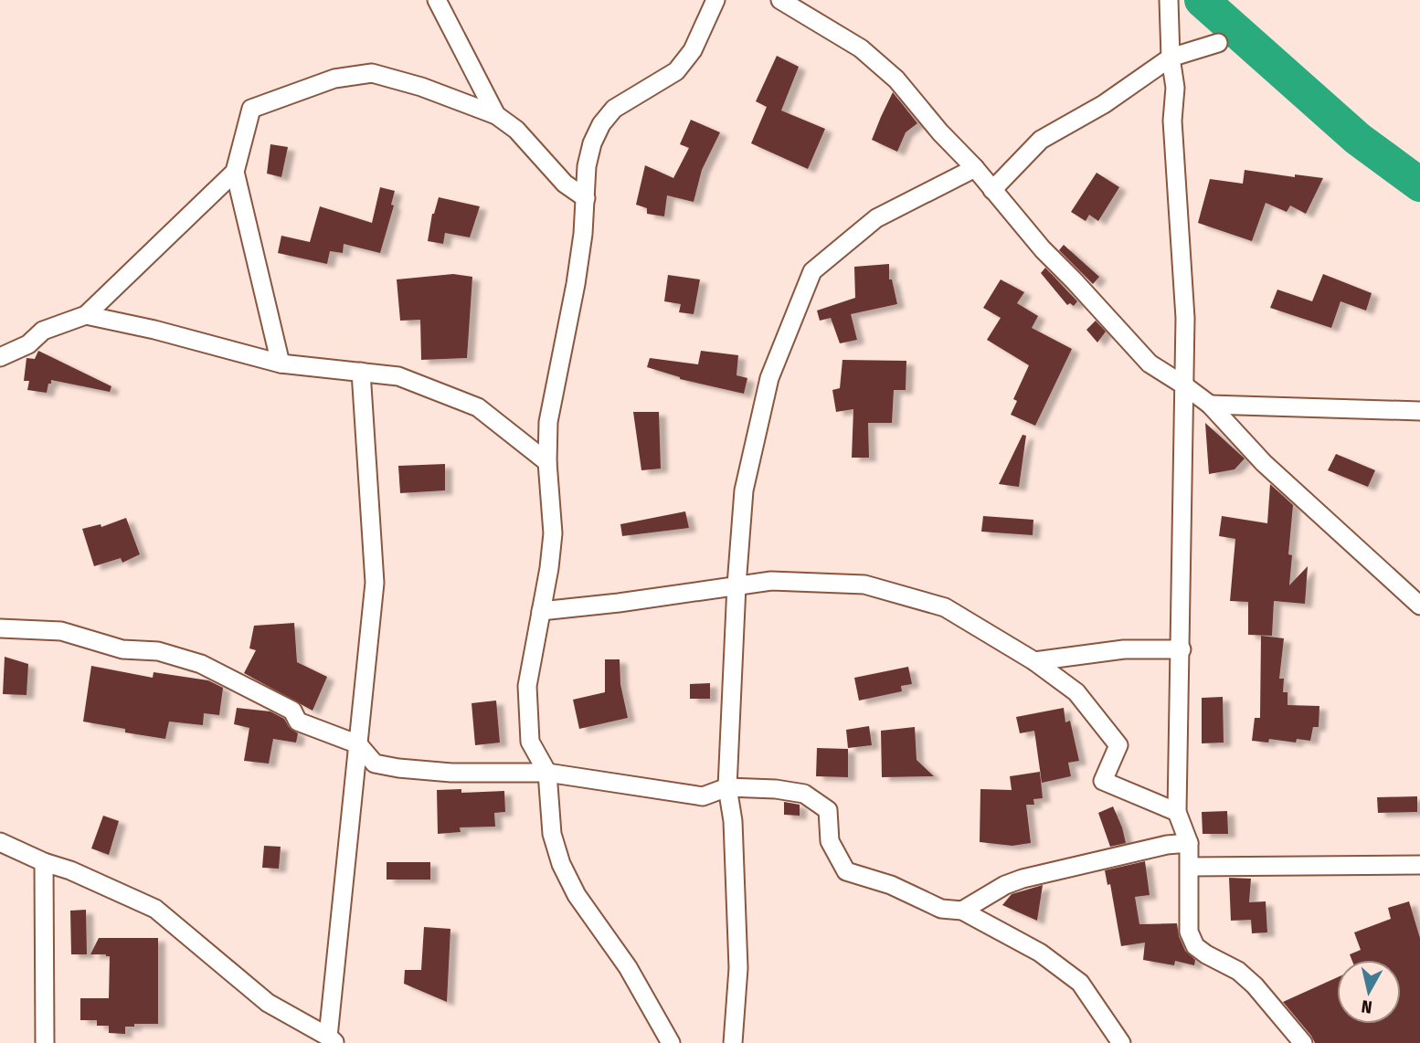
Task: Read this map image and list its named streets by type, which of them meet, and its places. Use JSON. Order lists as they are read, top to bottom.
{
  "north": "bottom"
}
